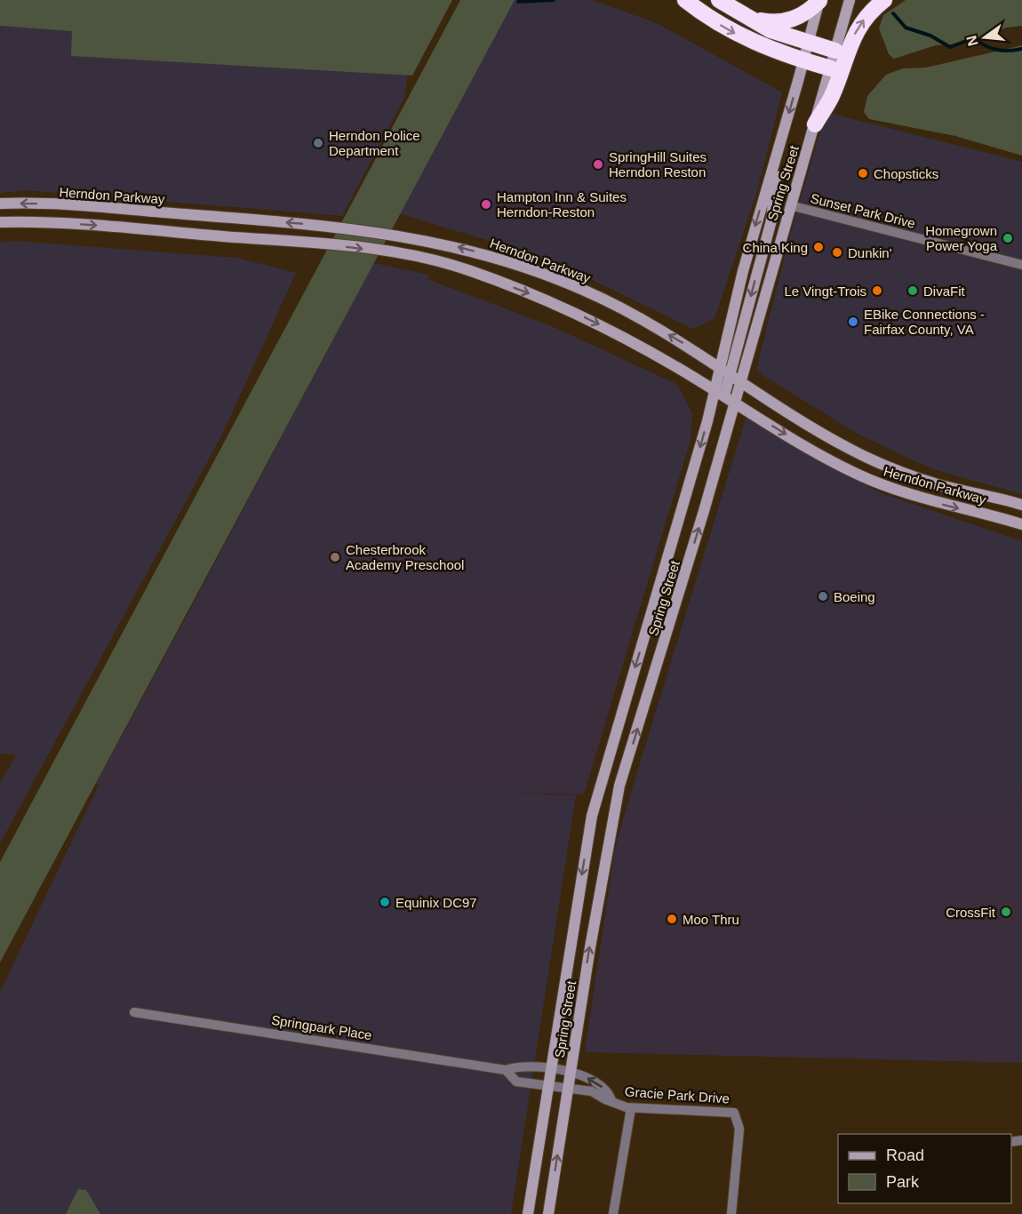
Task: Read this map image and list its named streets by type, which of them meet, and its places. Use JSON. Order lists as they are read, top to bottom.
{
  "streets": {
    "main road": ["Spring Street", "Herndon Parkway"],
    "street": ["Sunset Park Drive", "Springpark Place", "Gracie Park Drive"]
  },
  "crossings": [
    ["Spring Street", "Herndon Parkway"],
    ["Spring Street", "Sunset Park Drive"],
    ["Spring Street", "Springpark Place"],
    ["Spring Street", "Gracie Park Drive"],
    ["Springpark Place", "Gracie Park Drive"]
  ],
  "places": [
    "Herndon Police Department",
    "SpringHill Suites Herndon Reston",
    "Chopsticks",
    "Hampton Inn & Suites Herndon-Reston",
    "Homegrown Power Yoga",
    "China King",
    "Dunkin'",
    "Le Vingt-Trois",
    "DivaFit",
    "EBike Connections - Fairfax County, VA",
    "Chesterbrook Academy Preschool",
    "Boeing",
    "Equinix DC97",
    "CrossFit",
    "Moo Thru"
  ],
  "legend": ["Road", "Park"],
  "north": "left"
}
